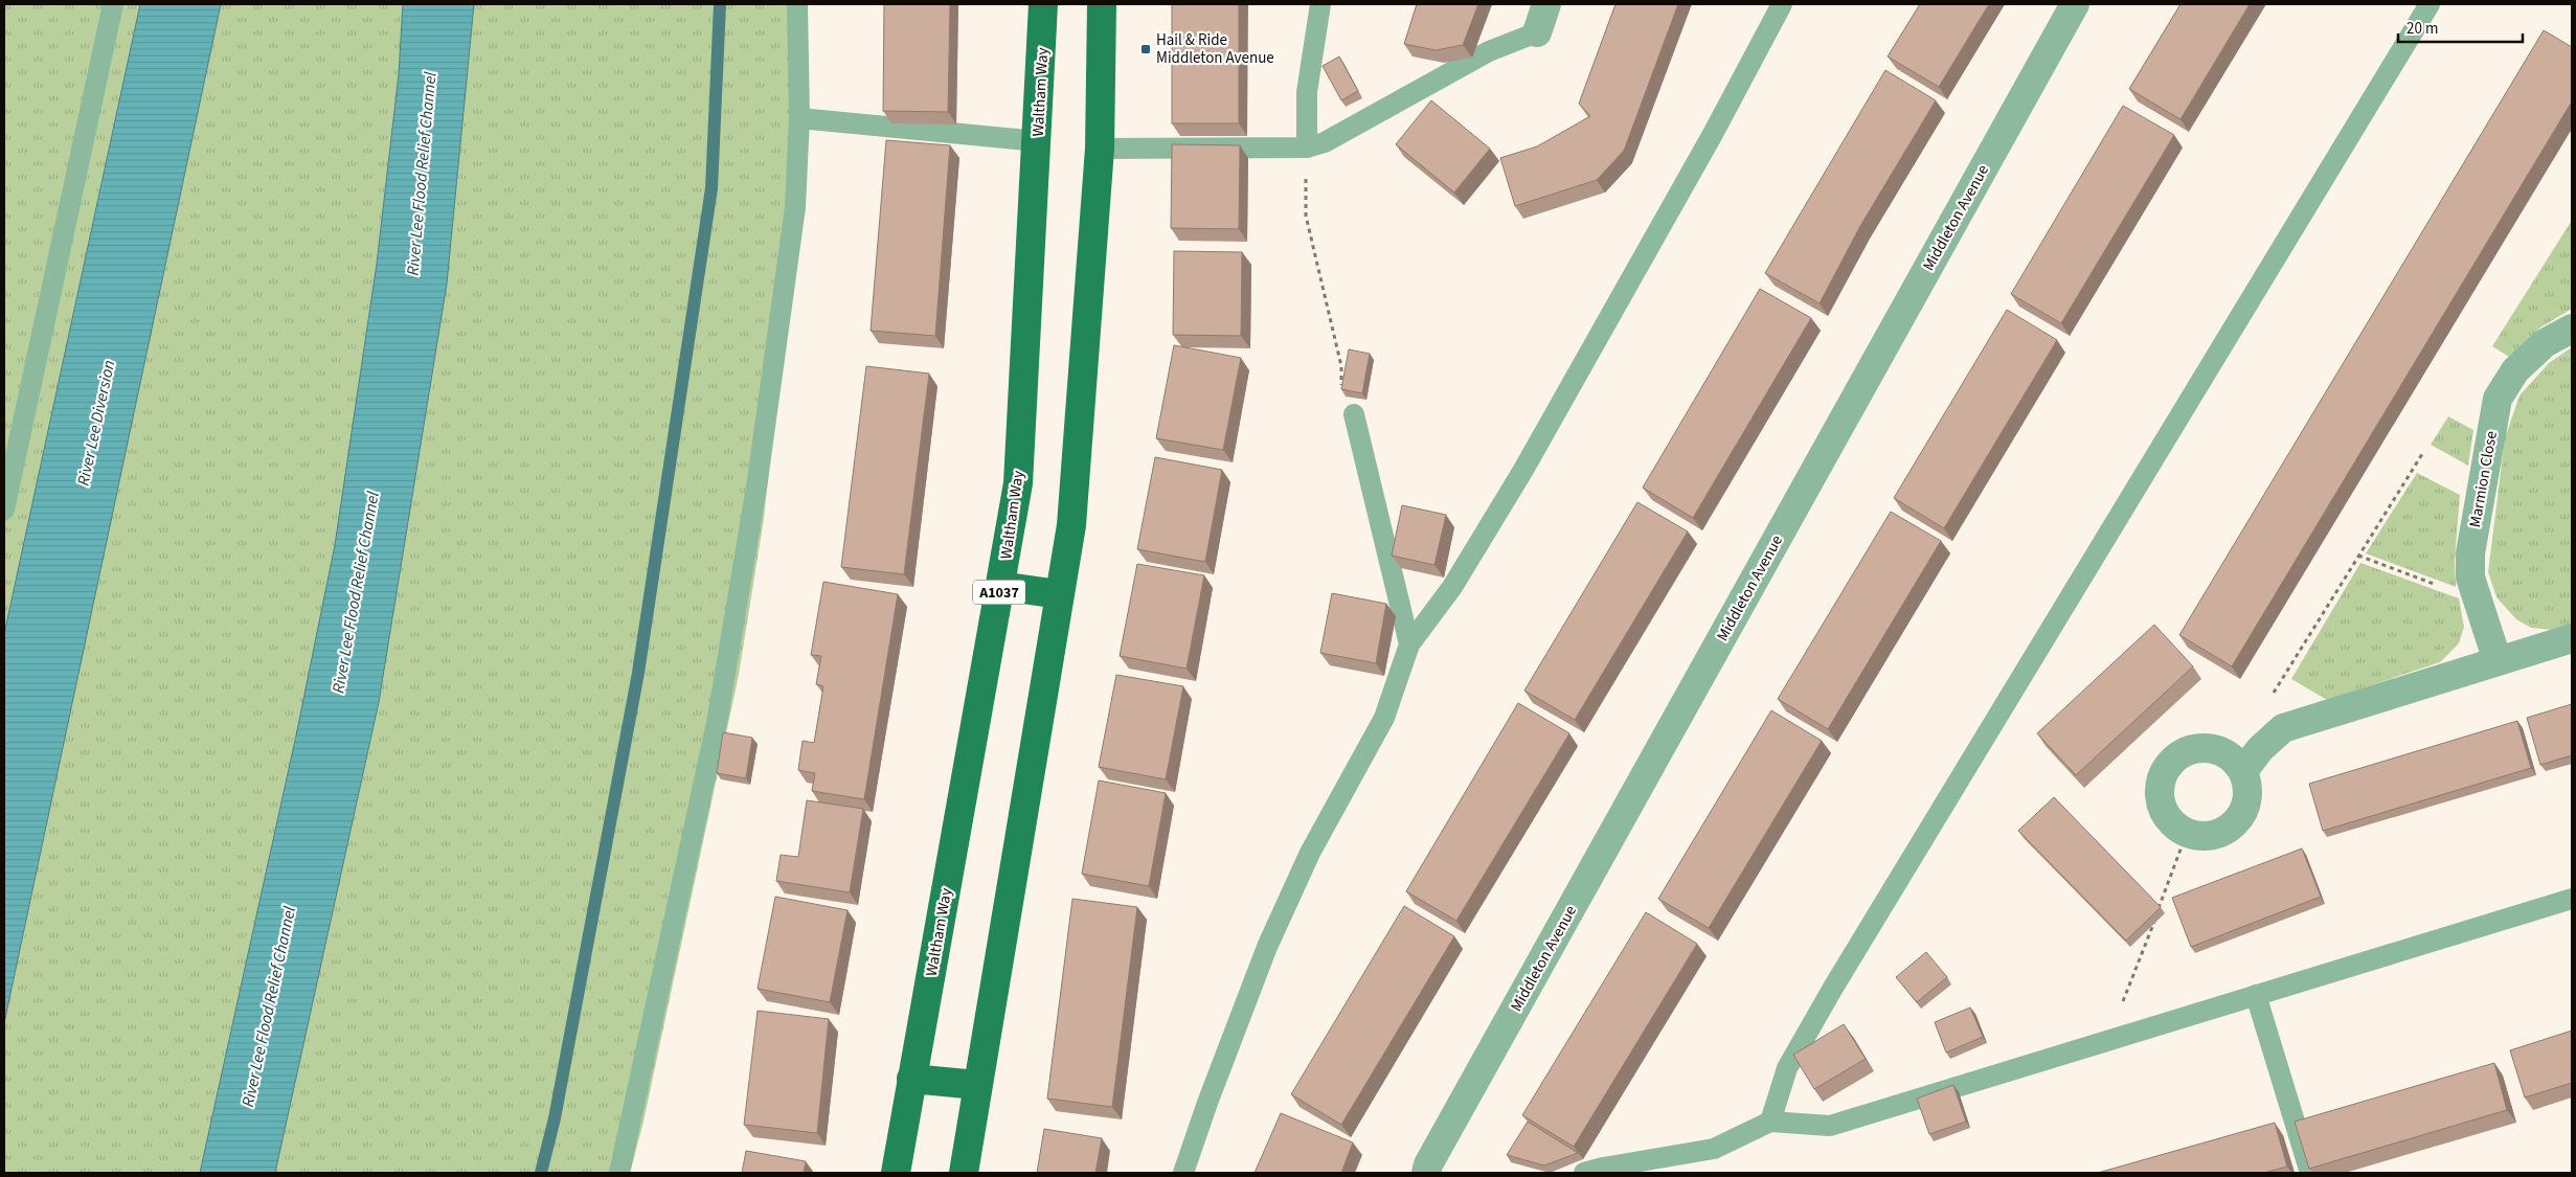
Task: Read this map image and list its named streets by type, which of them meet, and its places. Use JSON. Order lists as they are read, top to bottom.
{
  "streets": {
    "main road": ["Waltham Way", "A1037"],
    "street": ["Middleton Avenue", "Marmion Close"]
  },
  "crossings": [
    ["Waltham Way", "A1037"]
  ],
  "water": ["River Lee Flood Relief Channel", "River Lee Diversion"],
  "places": {
    "transit": ["Hail & Ride Middleton Avenue"]
  },
  "scale_bar": "20 m"
}
